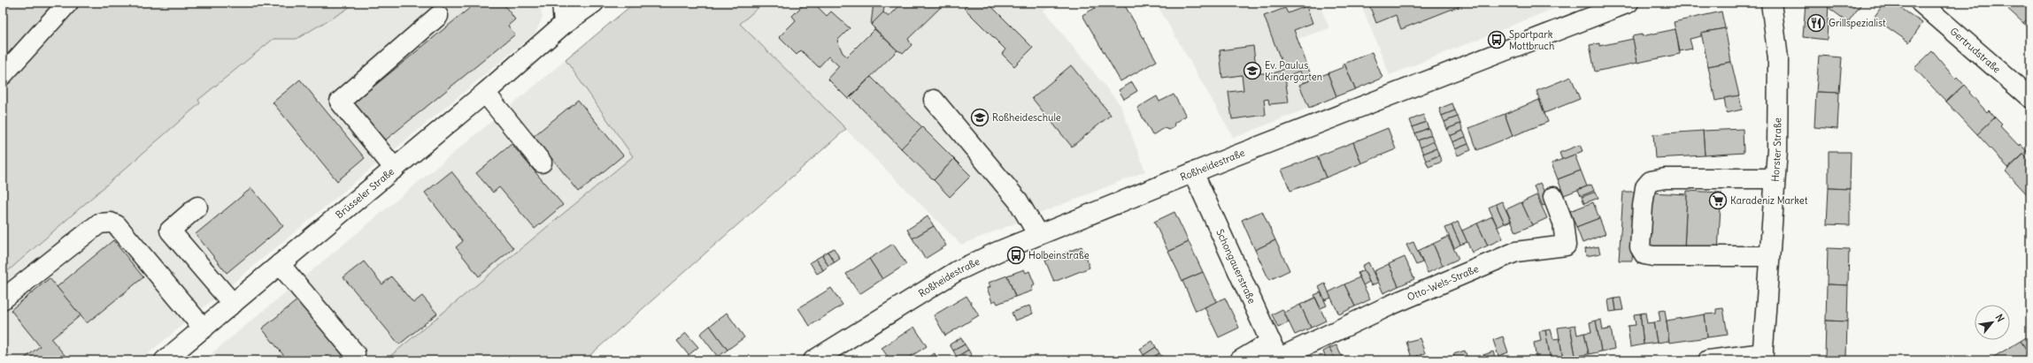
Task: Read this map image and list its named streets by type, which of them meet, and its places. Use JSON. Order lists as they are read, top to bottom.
{
  "streets": {
    "street": [
      "Gertrudstraße",
      "Horster Straße",
      "Roßheidestraße",
      "Brüsseler Straße",
      "Schongauerstraße",
      "Otto-Wels-Straße"
    ]
  },
  "crossings": [
    ["Roßheidestraße", "Schongauerstraße"],
    ["Schongauerstraße", "Otto-Wels-Straße"]
  ],
  "places": {
    "restaurant": ["Grillspezialist"],
    "bus stop": ["Sportpark Mottbruch", "Holbeinstraße"],
    "school or university": ["Ev. Paulus Kindergarten", "Roßheideschule"],
    "supermarket": ["Karadeniz Market"]
  },
  "north": "top right"
}
